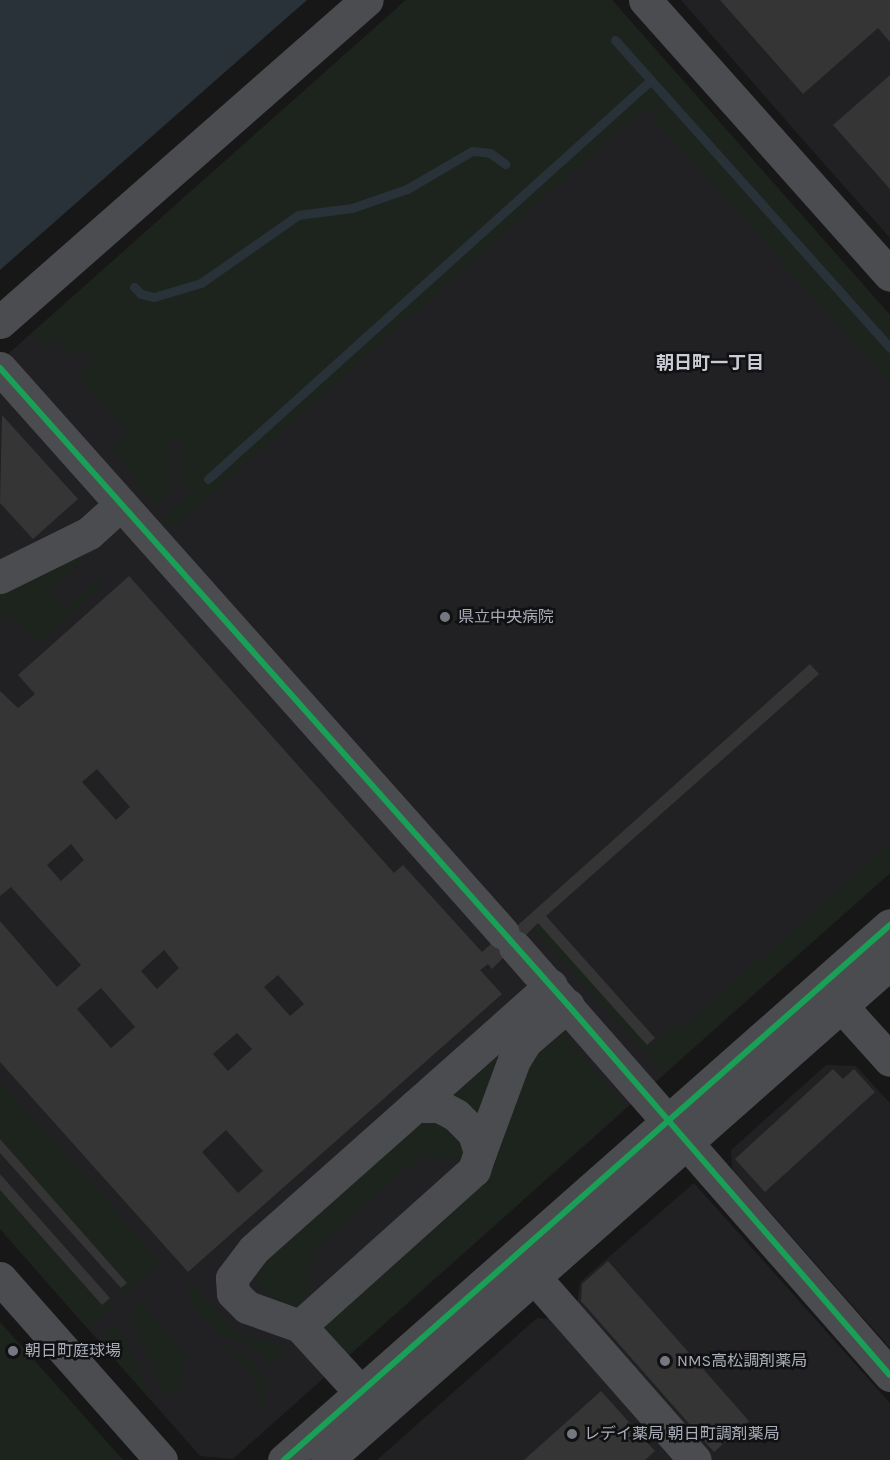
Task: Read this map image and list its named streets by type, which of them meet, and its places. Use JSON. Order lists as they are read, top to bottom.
{
  "districts": ["朝日町一丁目"],
  "places": [
    "県立中央病院",
    "朝日町庭球場",
    "NMS高松調剤薬局",
    "レデイ薬局 朝日町調剤薬局"
  ]
}
